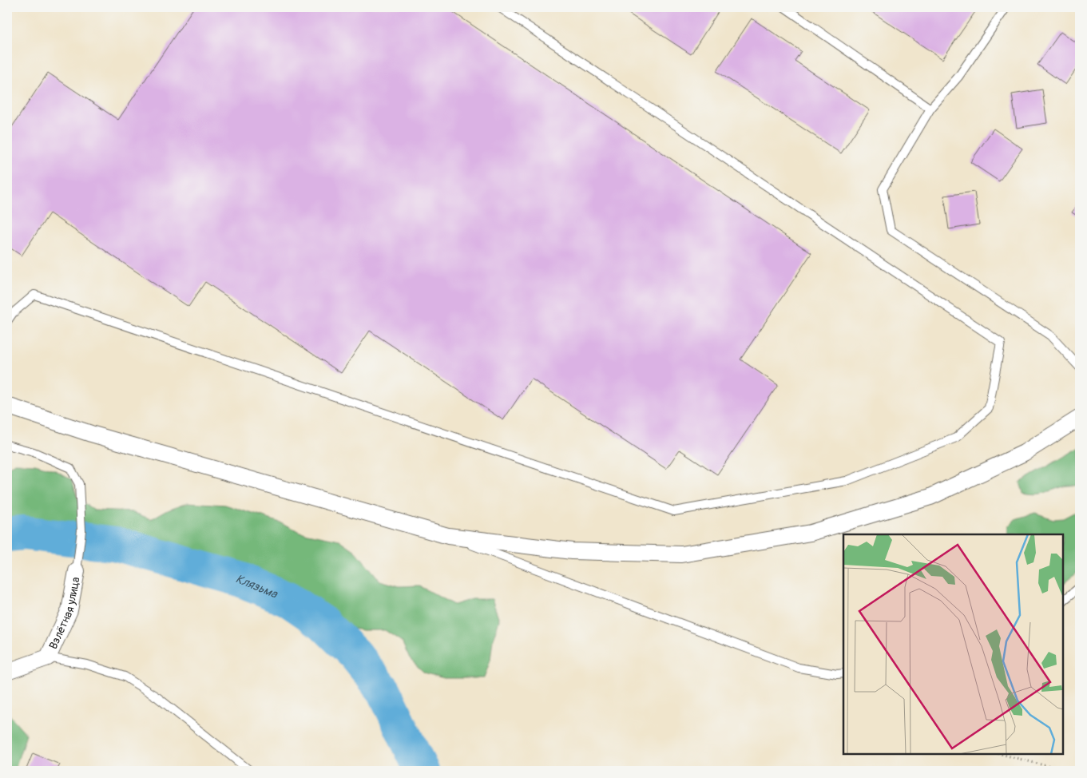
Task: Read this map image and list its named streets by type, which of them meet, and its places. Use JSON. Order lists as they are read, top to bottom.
{
  "streets": {
    "street": ["Взлётная улица"]
  },
  "water": ["Клязьма"]
}
